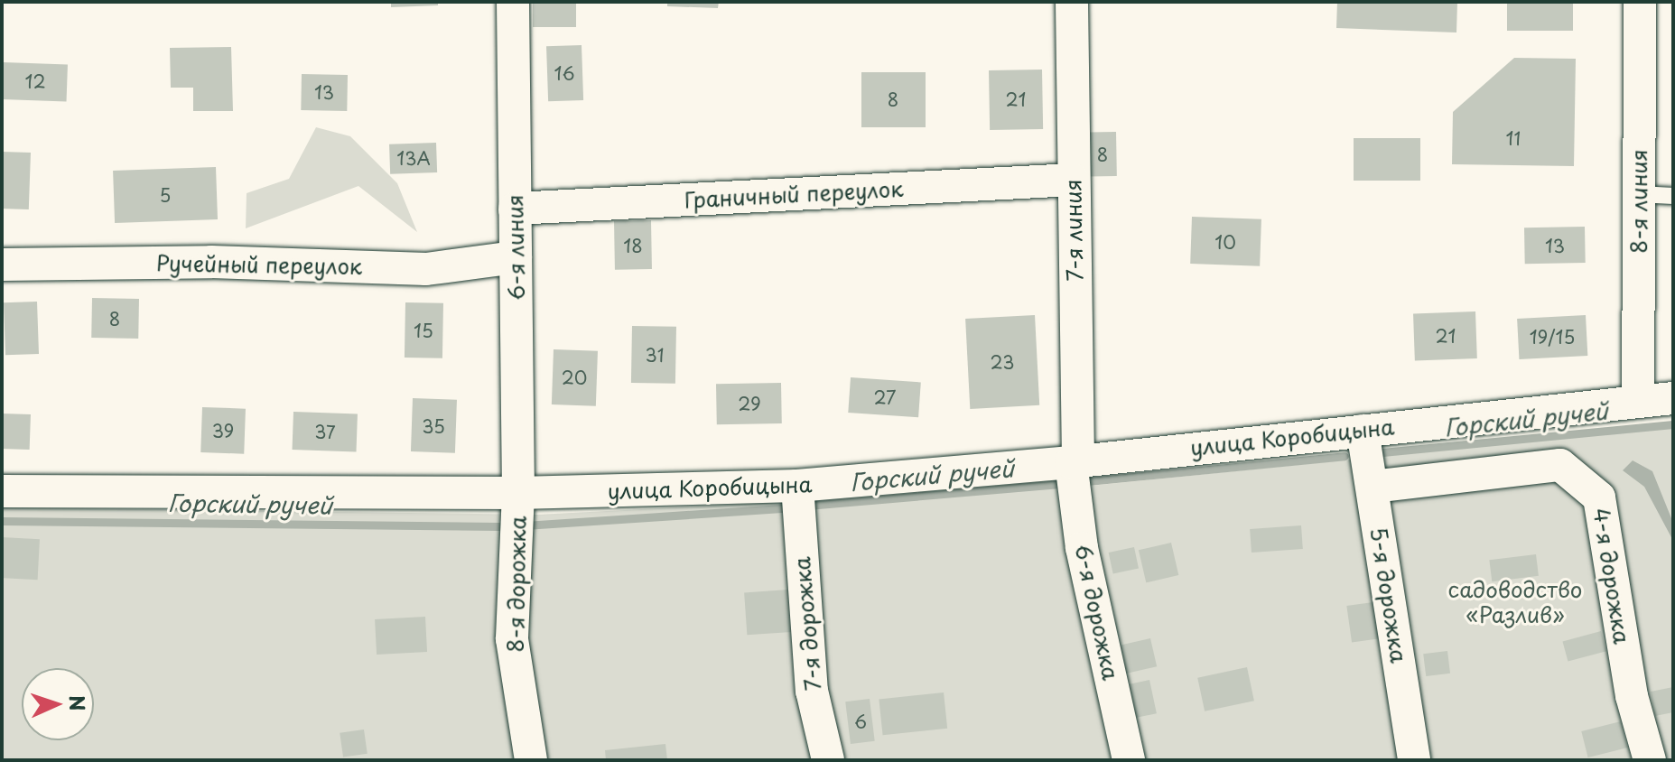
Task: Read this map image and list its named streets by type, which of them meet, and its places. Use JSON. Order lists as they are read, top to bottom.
{
  "streets": {
    "street": [
      "Граничный переулок",
      "8-я линия",
      "7-я линия",
      "6-я линия",
      "Ручейный переулок",
      "улица Коробицына",
      "4-я дорожка",
      "8-я дорожка",
      "5-я дорожка",
      "6-я дорожка",
      "7-я дорожка"
    ]
  },
  "crossings": [
    ["Граничный переулок", "7-я линия"],
    ["Граничный переулок", "6-я линия"],
    ["8-я линия", "улица Коробицына"],
    ["7-я линия", "улица Коробицына"],
    ["7-я линия", "6-я дорожка"],
    ["6-я линия", "Ручейный переулок"],
    ["6-я линия", "улица Коробицына"],
    ["6-я линия", "8-я дорожка"],
    ["улица Коробицына", "8-я дорожка"],
    ["улица Коробицына", "5-я дорожка"],
    ["улица Коробицына", "6-я дорожка"],
    ["улица Коробицына", "7-я дорожка"],
    ["4-я дорожка", "5-я дорожка"]
  ],
  "water": ["Горский ручей"],
  "parks": ["садоводство «Разлив»"],
  "house_numbers": [
    "16",
    "12",
    "13",
    "8",
    "21",
    "11",
    "8",
    "13А",
    "5",
    "10",
    "18",
    "13",
    "8",
    "15",
    "21",
    "19/15",
    "31",
    "23",
    "20",
    "27",
    "29",
    "35",
    "39",
    "37",
    "6"
  ],
  "north": "right"
}
